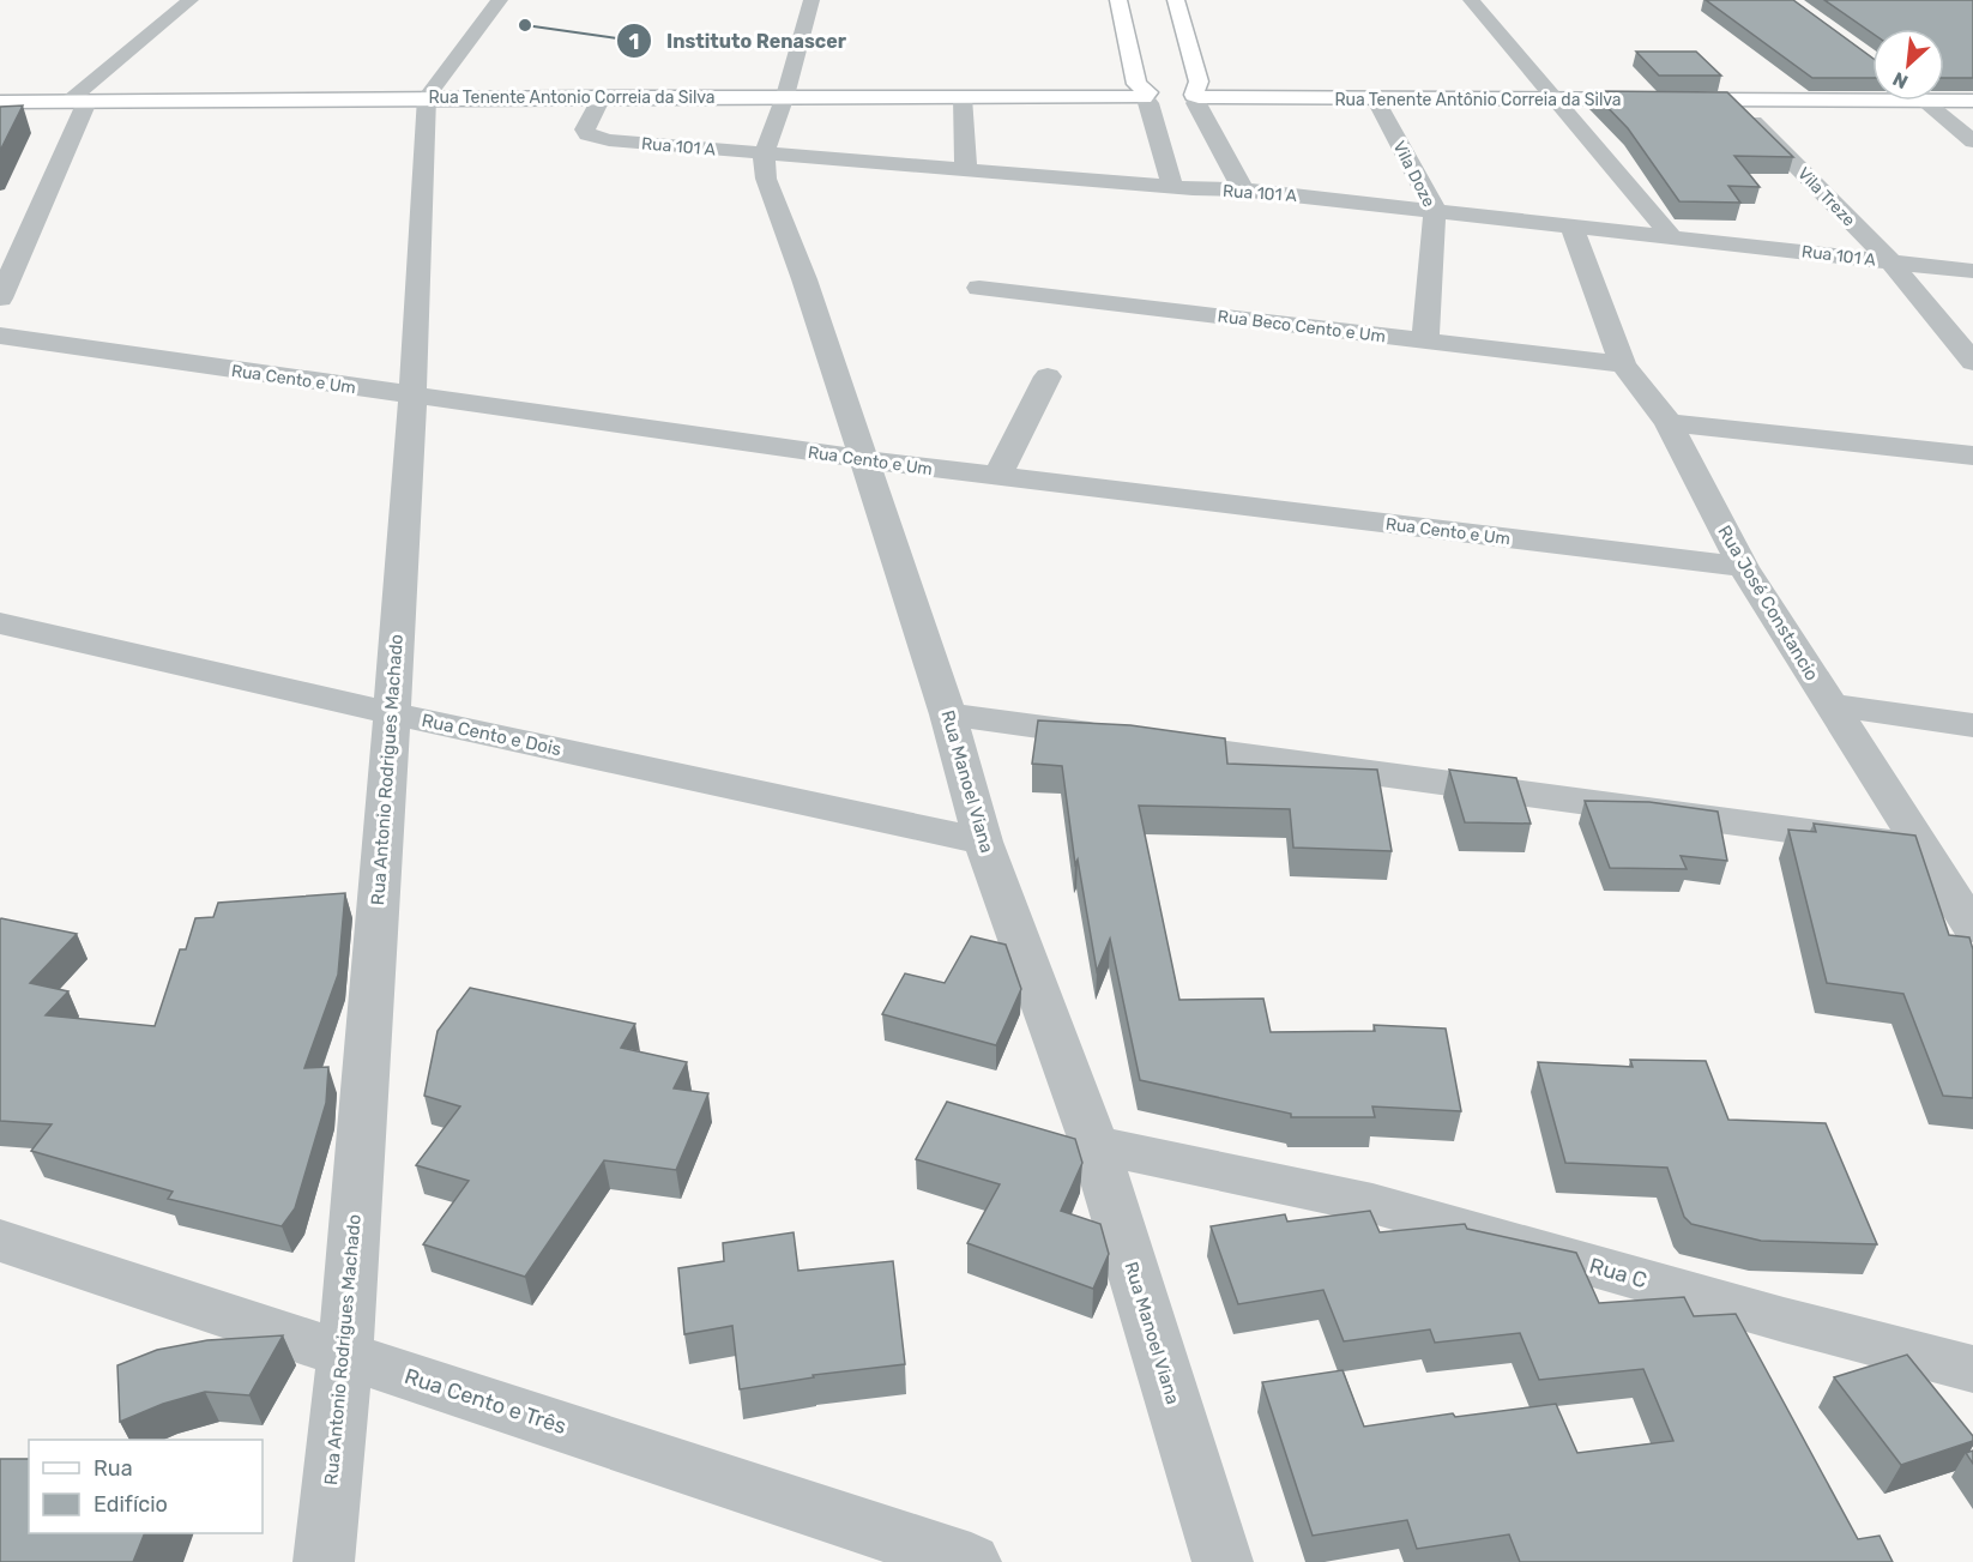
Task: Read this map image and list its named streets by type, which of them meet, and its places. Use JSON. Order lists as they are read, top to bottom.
{
  "streets": {
    "main road": ["Rua Tenente Antonio Correia da Silva", "Rua Tenente Antônio Correia da Silva"],
    "street": [
      "Rua 101 A",
      "Vila Doze",
      "Vila Treze",
      "Rua Beco Cento e Um",
      "Rua Cento e Um",
      "Rua José Constancio",
      "Rua Cento e Dois",
      "Rua Antonio Rodrigues Machado",
      "Rua Manoel Viana",
      "Rua C",
      "Rua Cento e Três"
    ]
  },
  "crossings": [
    ["Rua Tenente Antonio Correia da Silva", "Rua Tenente Antônio Correia da Silva"],
    ["Rua Tenente Antonio Correia da Silva", "Rua 101 A"],
    ["Rua Tenente Antonio Correia da Silva", "Rua Antonio Rodrigues Machado"],
    ["Rua Tenente Antônio Correia da Silva", "Vila Doze"],
    ["Rua Tenente Antônio Correia da Silva", "Vila Treze"],
    ["Rua 101 A", "Vila Doze"],
    ["Rua 101 A", "Vila Treze"],
    ["Rua 101 A", "Rua José Constancio"],
    ["Rua 101 A", "Rua Manoel Viana"],
    ["Vila Doze", "Rua Beco Cento e Um"],
    ["Rua Beco Cento e Um", "Rua José Constancio"],
    ["Rua Cento e Um", "Rua José Constancio"],
    ["Rua Cento e Um", "Rua Antonio Rodrigues Machado"],
    ["Rua Cento e Um", "Rua Manoel Viana"],
    ["Rua Cento e Dois", "Rua Antonio Rodrigues Machado"],
    ["Rua Cento e Dois", "Rua Manoel Viana"],
    ["Rua Antonio Rodrigues Machado", "Rua Cento e Três"],
    ["Rua Manoel Viana", "Rua C"]
  ],
  "places": ["Instituto Renascer"],
  "legend": ["Rua", "Edifício"],
  "north": "bottom left"
}
